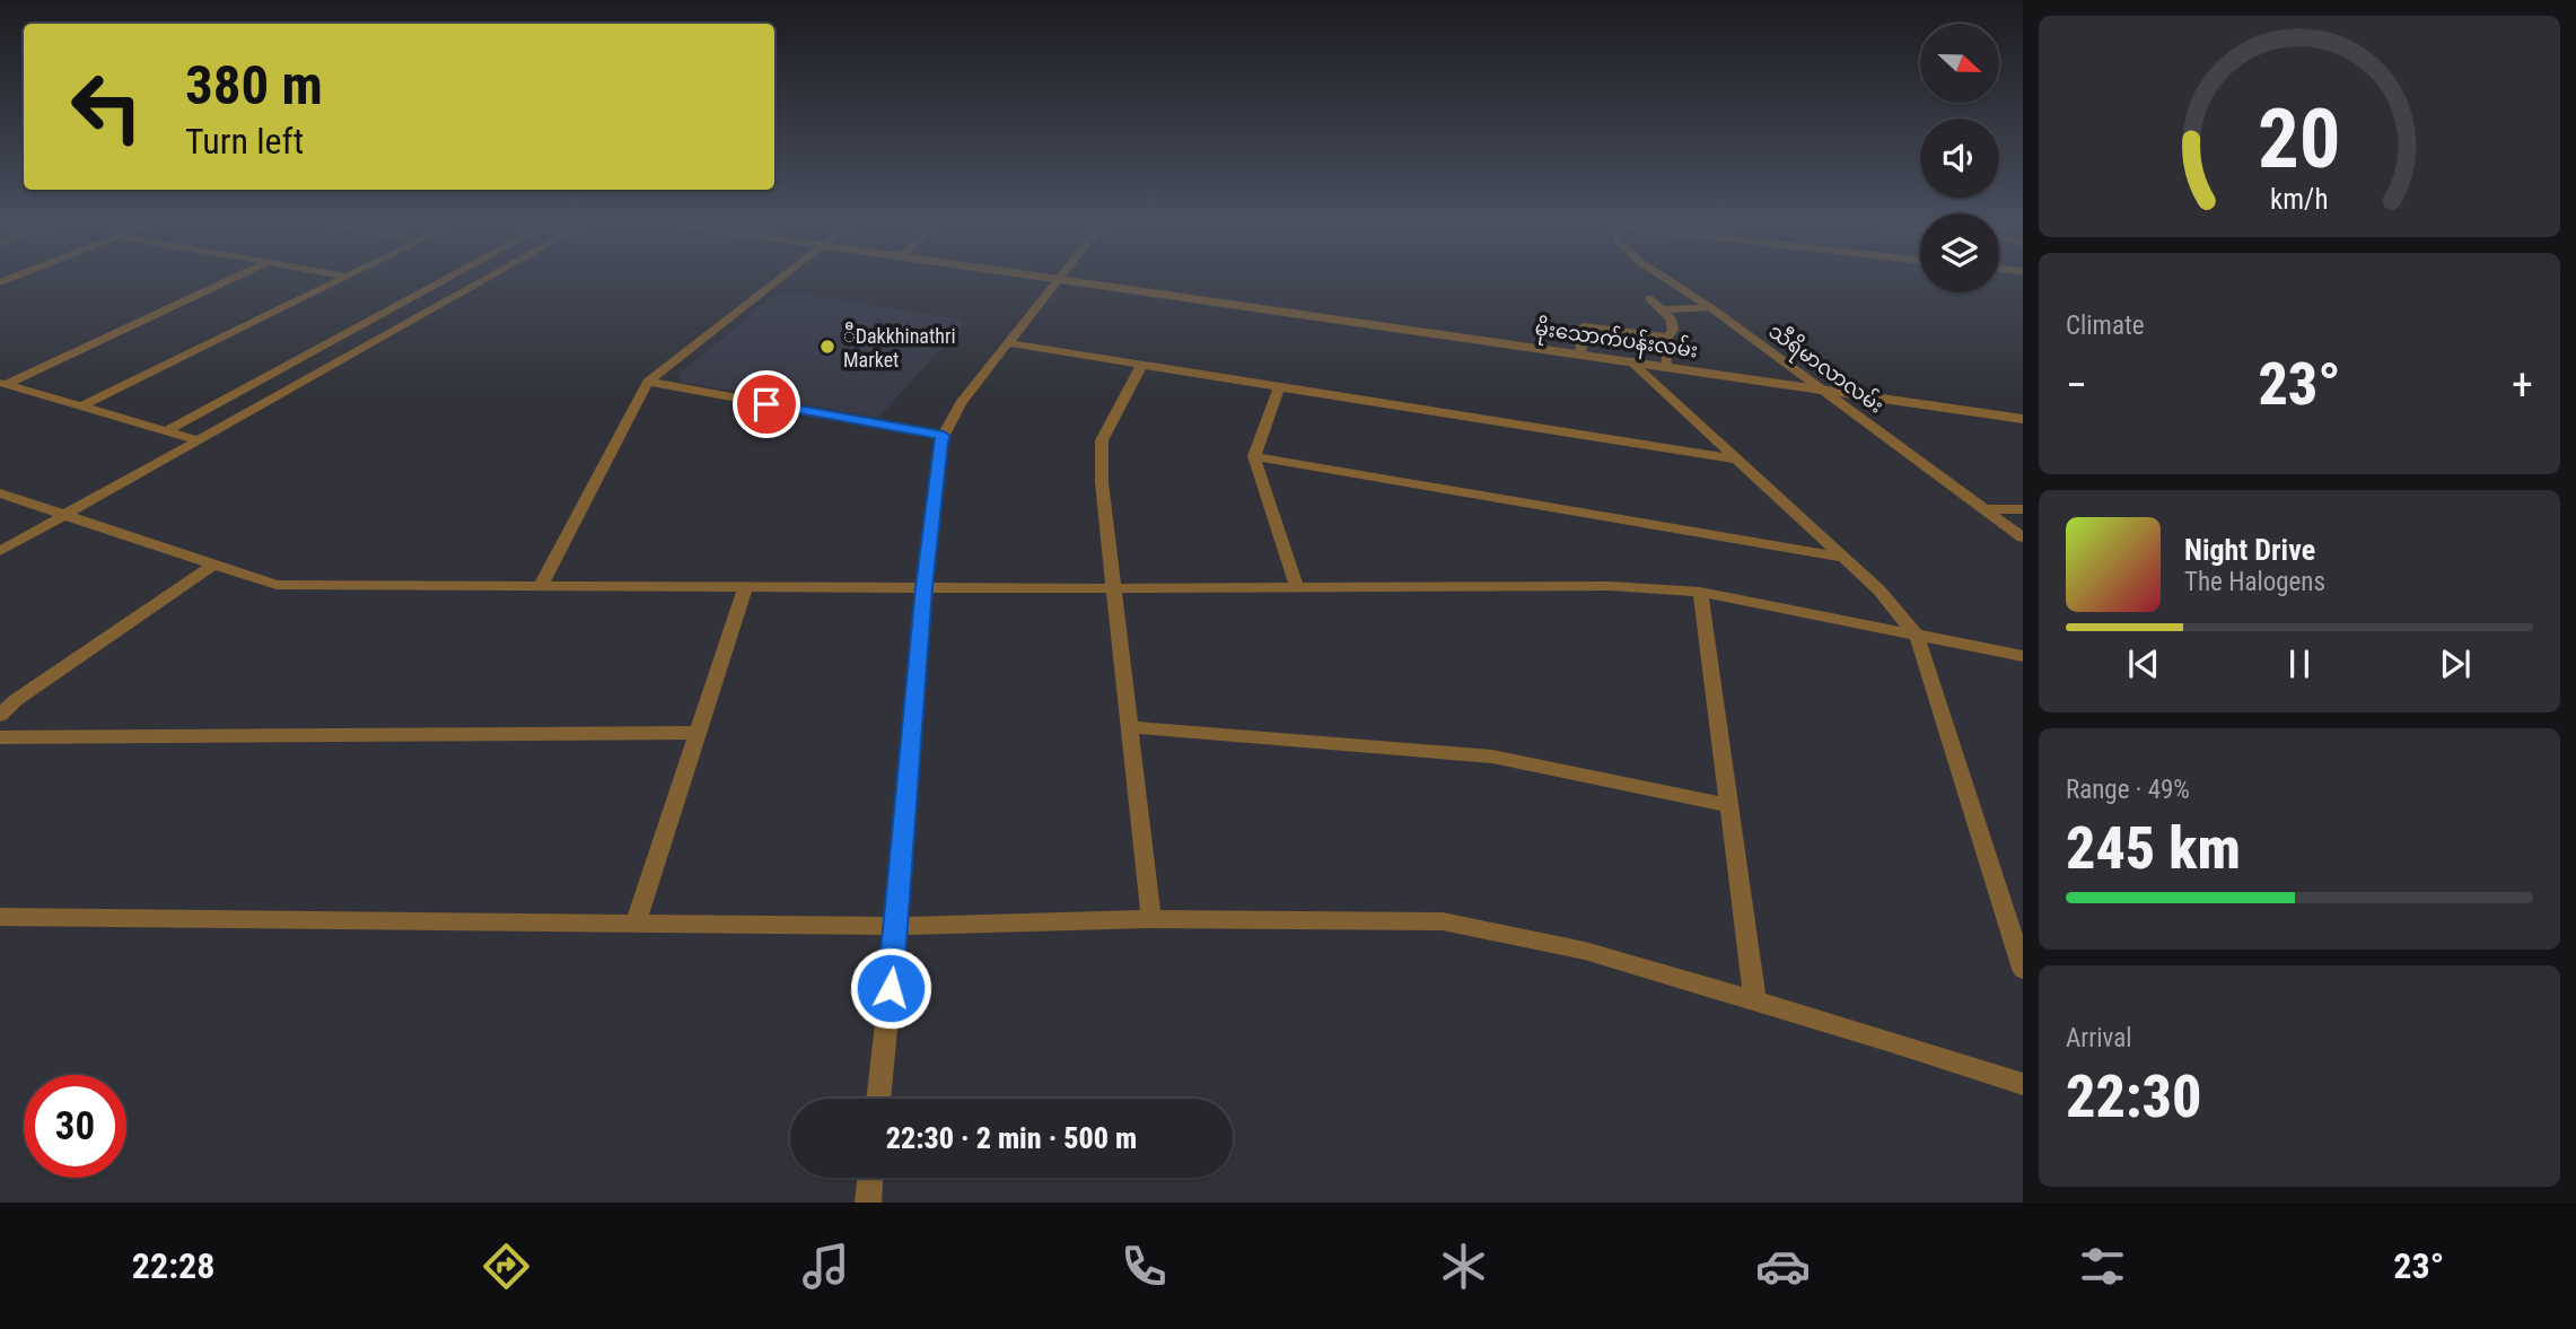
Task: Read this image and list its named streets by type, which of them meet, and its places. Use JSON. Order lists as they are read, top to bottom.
{
  "streets": {
    "street": ["မိုးသောက်ပန်းလမ်း", "သီရိမာလာလမ်း"]
  },
  "crossings": [
    ["မိုးသောက်ပန်းလမ်း", "သီရိမာလာလမ်း"]
  ],
  "places": ["ီDakkhinathri Market"],
  "north": "right",
  "page": {
    "turn": ["380 m", "Turn left"],
    "tile": [
      "Climate",
      ["Range · 49%", "245 km"],
      ["Arrival", "22:30"]
    ],
    "heat": ["−", "23°", "+"],
    "song": ["Night Drive", "The Halogens"],
    "limit": "30",
    "trip": "22:30 · 2 min · 500 m",
    "tabs": ["22:28", "23°"],
    "gauge": ["20", "km/h"]
  }
}
